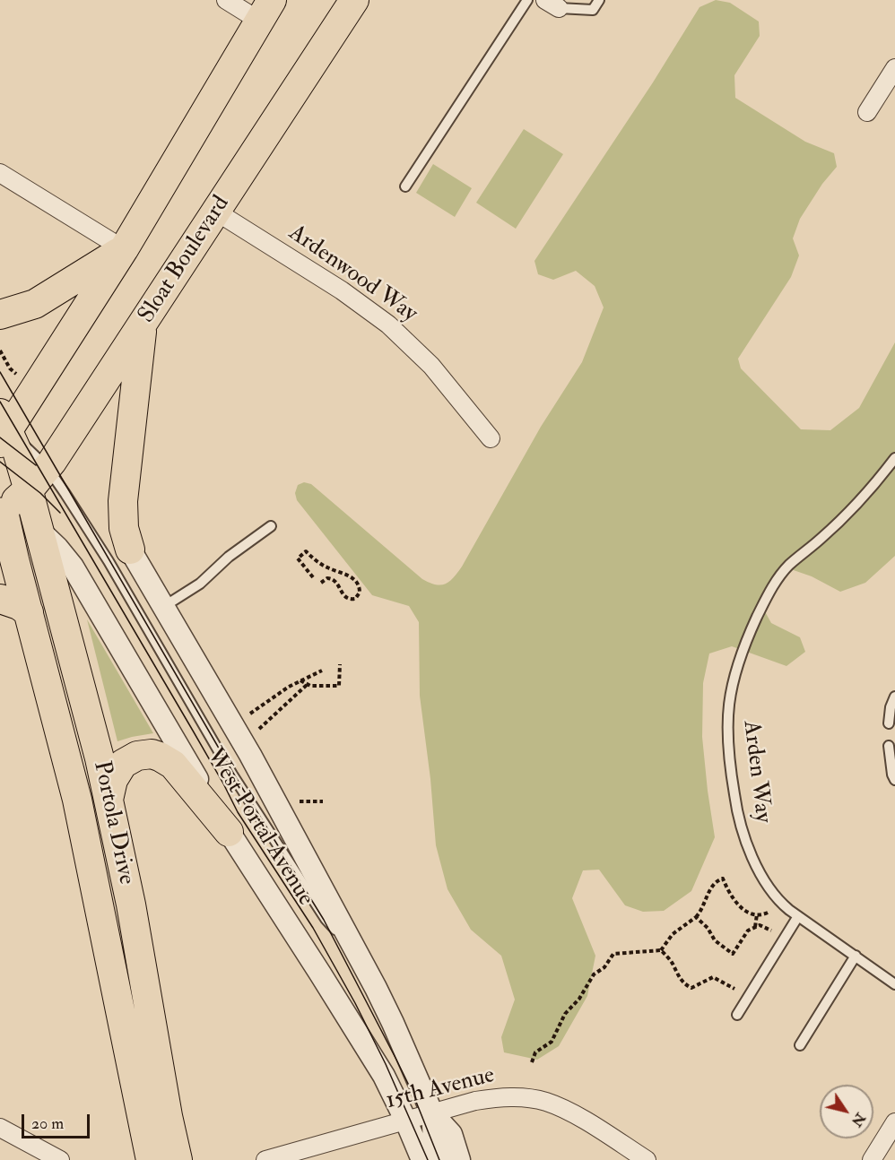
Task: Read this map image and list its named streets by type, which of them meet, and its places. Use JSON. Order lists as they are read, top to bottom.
{
  "streets": {
    "main road": ["Sloat Boulevard", "Portola Drive"],
    "street": ["Ardenwood Way", "West Portal Avenue", "15th Avenue"],
    "lane": ["Arden Way"]
  },
  "crossings": [
    ["Sloat Boulevard", "Ardenwood Way"],
    ["Sloat Boulevard", "Portola Drive"],
    ["Sloat Boulevard", "West Portal Avenue"],
    ["Portola Drive", "West Portal Avenue"],
    ["West Portal Avenue", "15th Avenue"]
  ],
  "scale_bar": "20 m",
  "north": "bottom right"
}
